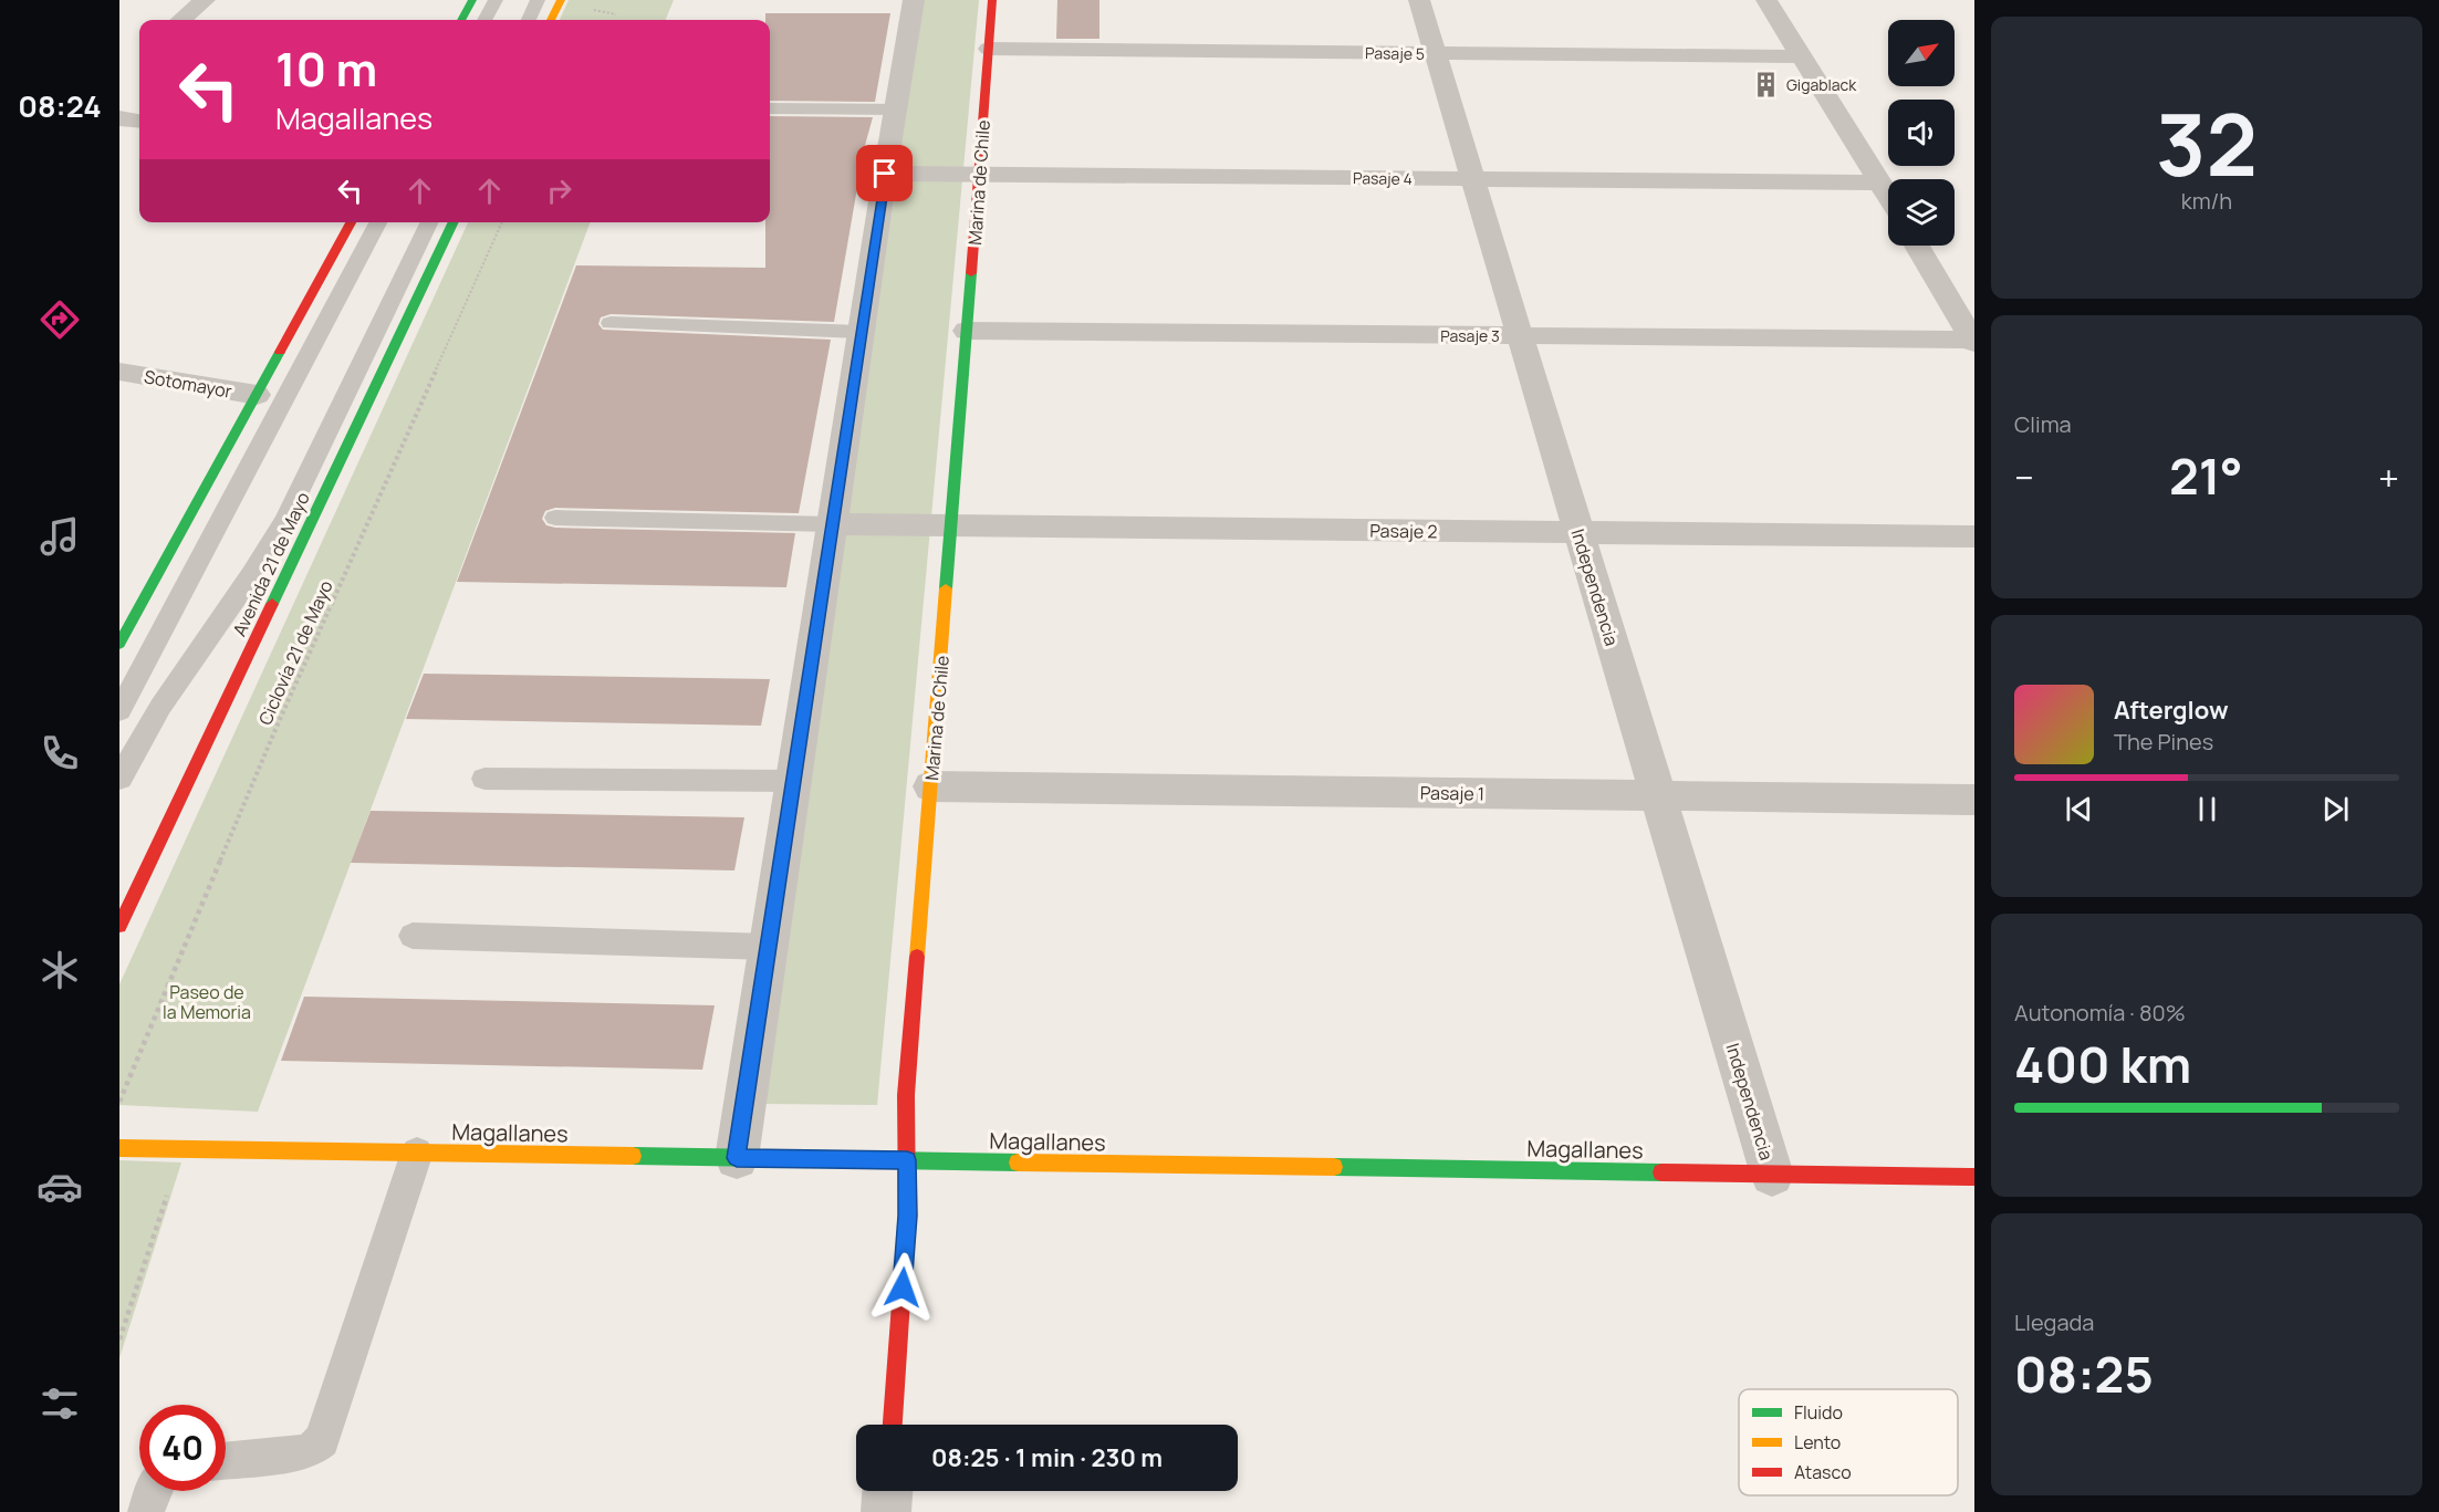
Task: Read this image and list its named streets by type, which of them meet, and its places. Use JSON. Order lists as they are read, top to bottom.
{
  "streets": {
    "street": [
      "Pasaje 5",
      "Pasaje 4",
      "Marina de Chile",
      "Pasaje 3",
      "Sotomayor",
      "Pasaje 2",
      "Avenida 21 de Mayo",
      "Independencia",
      "Pasaje 1",
      "Magallanes"
    ],
    "path": ["Ciclovía 21 de Mayo"]
  },
  "crossings": [
    ["Pasaje 5", "Marina de Chile"],
    ["Pasaje 5", "Independencia"],
    ["Pasaje 4", "Marina de Chile"],
    ["Pasaje 4", "Independencia"],
    ["Marina de Chile", "Pasaje 3"],
    ["Marina de Chile", "Pasaje 2"],
    ["Marina de Chile", "Pasaje 1"],
    ["Marina de Chile", "Magallanes"],
    ["Pasaje 3", "Independencia"],
    ["Pasaje 2", "Independencia"],
    ["Independencia", "Pasaje 1"],
    ["Independencia", "Magallanes"]
  ],
  "parks": ["Paseo de la Memoria"],
  "places": {
    "building": ["Gigablack"]
  },
  "legend": ["Fluido", "Lento", "Atasco"],
  "north": "top right",
  "page": {
    "tabs": "08:24",
    "tile": [
      ["32", "km/h"],
      "Clima",
      ["Autonomía · 80%", "400 km"],
      ["Llegada", "08:25"]
    ],
    "turn": ["10 m", "Magallanes"],
    "heat": ["−", "21°", "+"],
    "song": ["Afterglow", "The Pines"],
    "limit": "40",
    "trip": "08:25 · 1 min · 230 m"
  }
}
